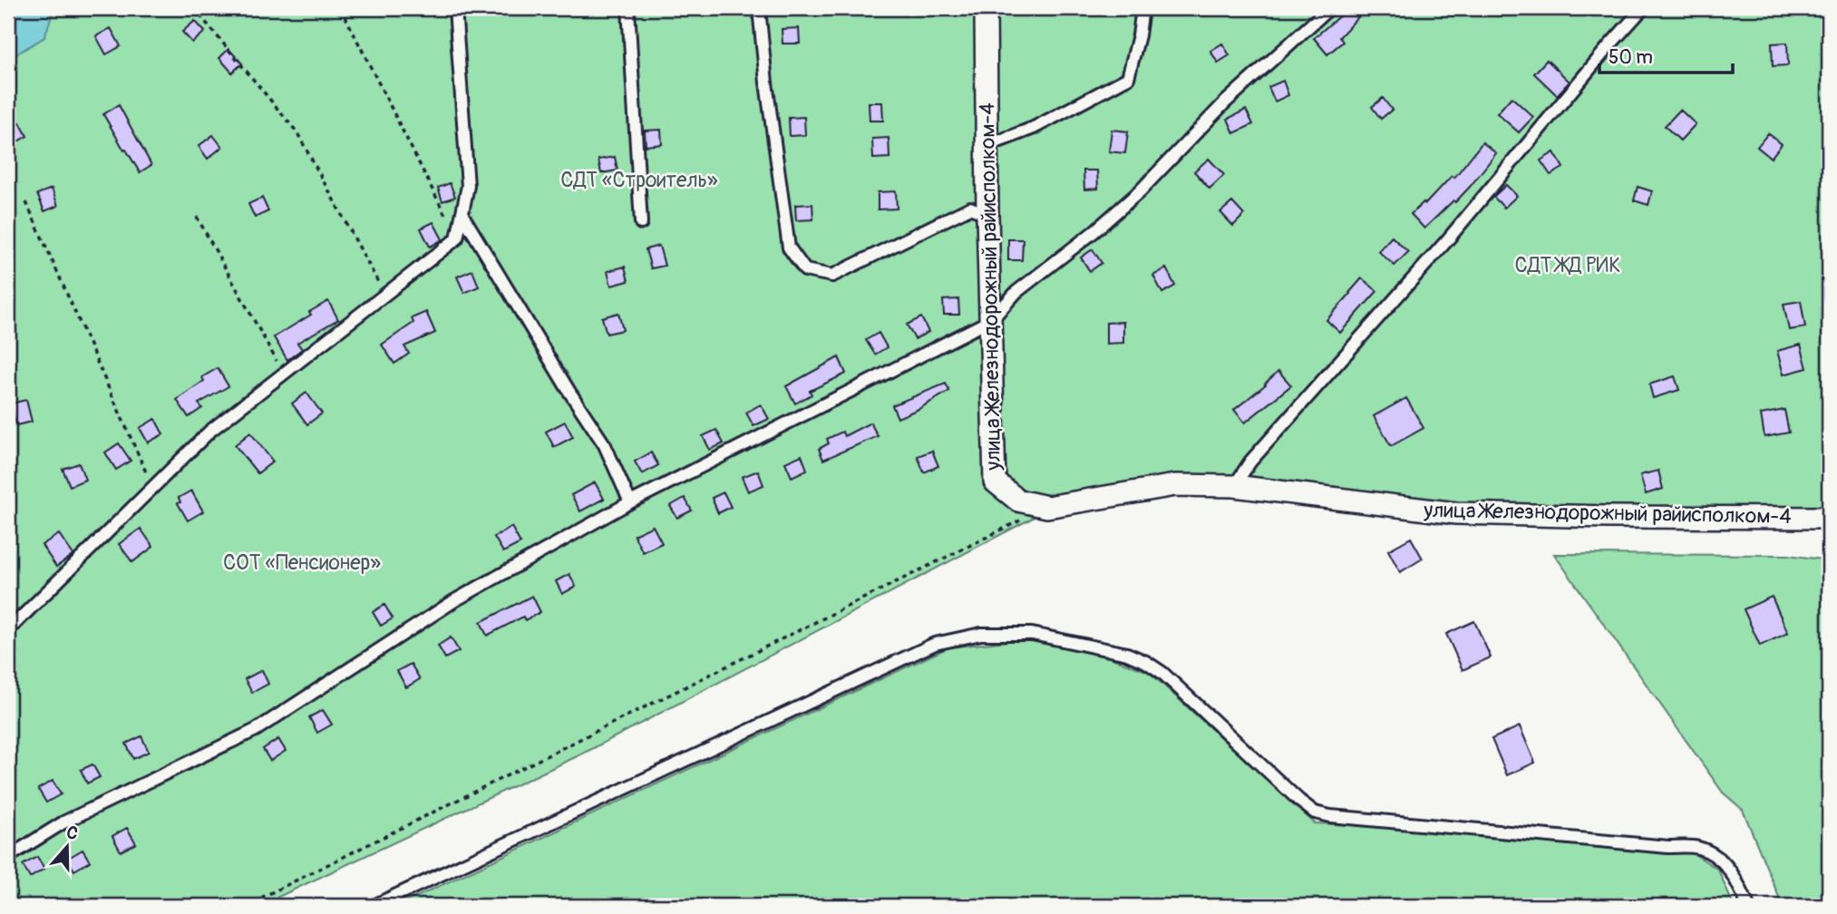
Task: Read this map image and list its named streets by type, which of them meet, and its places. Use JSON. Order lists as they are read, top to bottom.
{
  "streets": {
    "street": ["улица Железнодорожный райисполком-4"]
  },
  "parks": ["СДТ «Строитель»", "СДТ ЖД РИК", "СОТ «Пенсионер»"],
  "scale_bar": "50 m",
  "north": "top"
}
